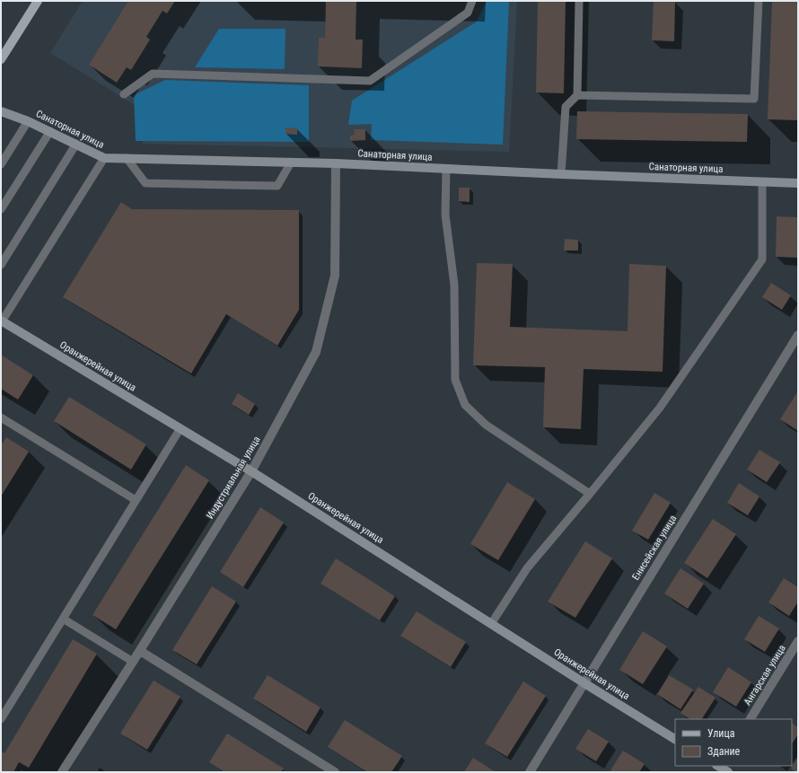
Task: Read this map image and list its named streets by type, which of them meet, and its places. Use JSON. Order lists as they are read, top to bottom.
{
  "streets": {
    "main road": ["Санаторная улица", "Оранжерейная улица"],
    "street": ["Индустриальная улица", "Енисейская улица", "Ангарская улица"]
  },
  "crossings": [
    ["Санаторная улица", "Индустриальная улица"],
    ["Оранжерейная улица", "Индустриальная улица"],
    ["Оранжерейная улица", "Енисейская улица"]
  ],
  "legend": ["Улица", "Здание"]
}
